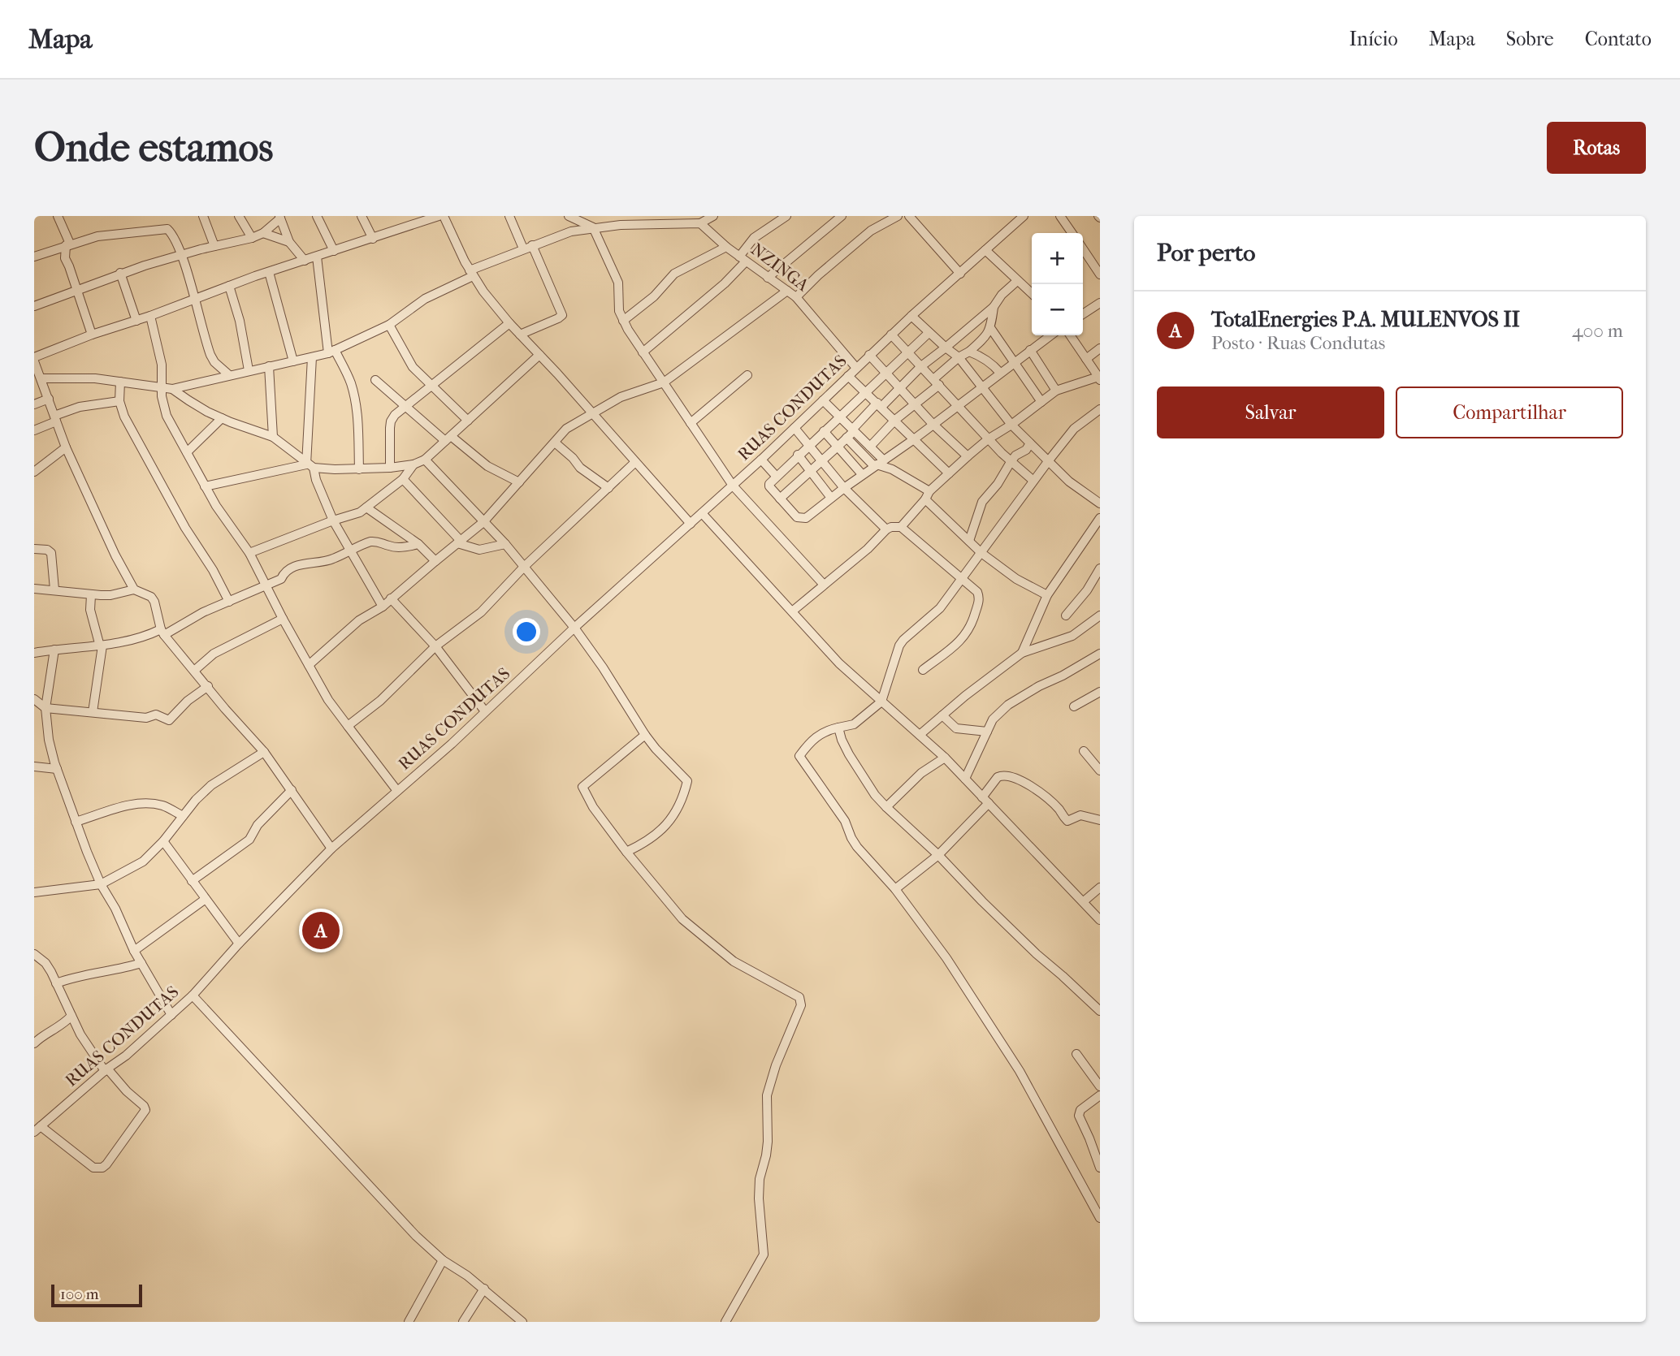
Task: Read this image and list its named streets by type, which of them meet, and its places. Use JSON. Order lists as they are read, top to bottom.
{
  "streets": {
    "street": ["NZINGA", "RUAS CONDUTAS"]
  },
  "crossings": [
    ["NZINGA", "RUAS CONDUTAS"]
  ],
  "scale_bar": "100 m",
  "page": {
    "header": "Mapa",
    "nav": [
      "Início",
      "Mapa",
      "Sobre",
      "Contato"
    ],
    "buttons": [
      "Rotas",
      ["Salvar", "Compartilhar"]
    ],
    "title": "Onde estamos",
    "heading": "Por perto",
    "map_buttons": ["+", "−"],
    "list": [
      {
        "mark": "A",
        "name": "TotalEnergies P.A. MULENVOS II",
        "note": "Posto · Ruas Condutas",
        "value": "400 m"
      }
    ],
    "pins": "A",
    "scale": "100 m"
  }
}
